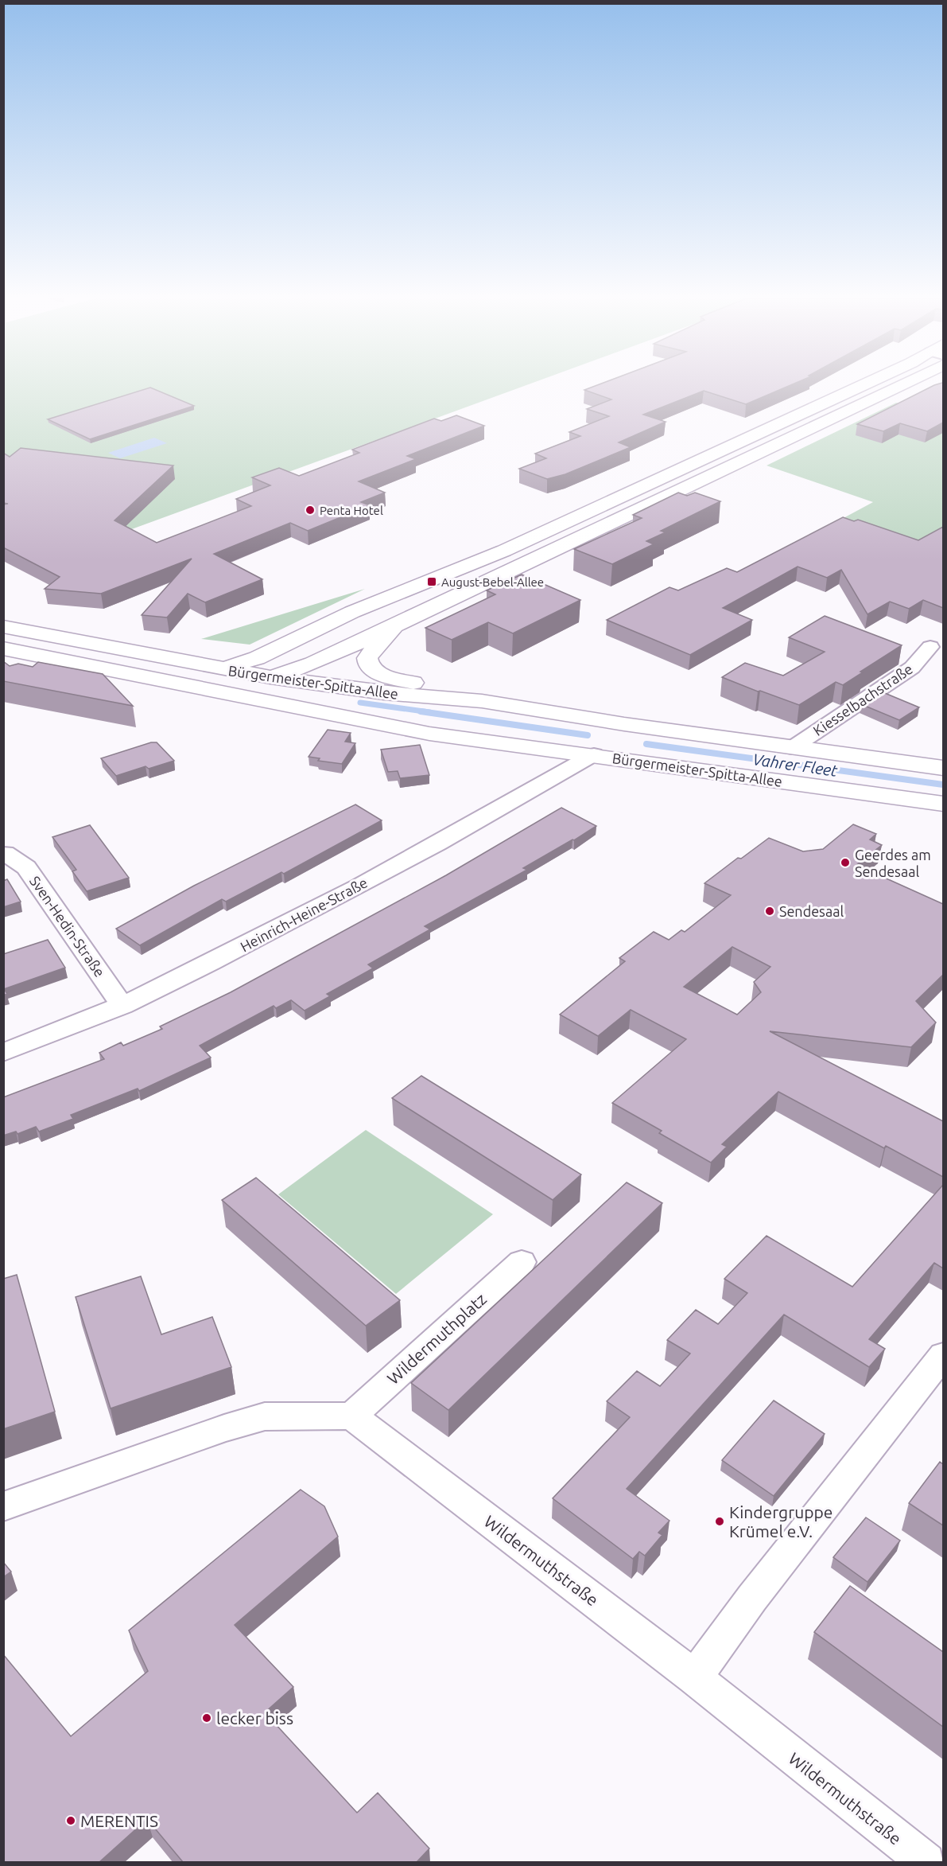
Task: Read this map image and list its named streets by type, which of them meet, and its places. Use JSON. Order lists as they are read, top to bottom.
{
  "streets": {
    "street": [
      "Bürgermeister-Spitta-Allee",
      "Kiesselbachstraße",
      "Heinrich-Heine-Straße",
      "Sven-Hedin-Straße",
      "Wildermuthplatz",
      "Wildermuthstraße"
    ]
  },
  "crossings": [
    ["Bürgermeister-Spitta-Allee", "Kiesselbachstraße"],
    ["Bürgermeister-Spitta-Allee", "Heinrich-Heine-Straße"],
    ["Heinrich-Heine-Straße", "Sven-Hedin-Straße"],
    ["Wildermuthplatz", "Wildermuthstraße"]
  ],
  "water": ["Vahrer Fleet"],
  "places": {
    "other": [
      "Penta Hotel",
      "Geerdes am Sendesaal",
      "Sendesaal",
      "Kindergruppe Krümel e.V.",
      "lecker biss",
      "MERENTIS"
    ],
    "transit": ["August-Bebel-Allee"]
  }
}
